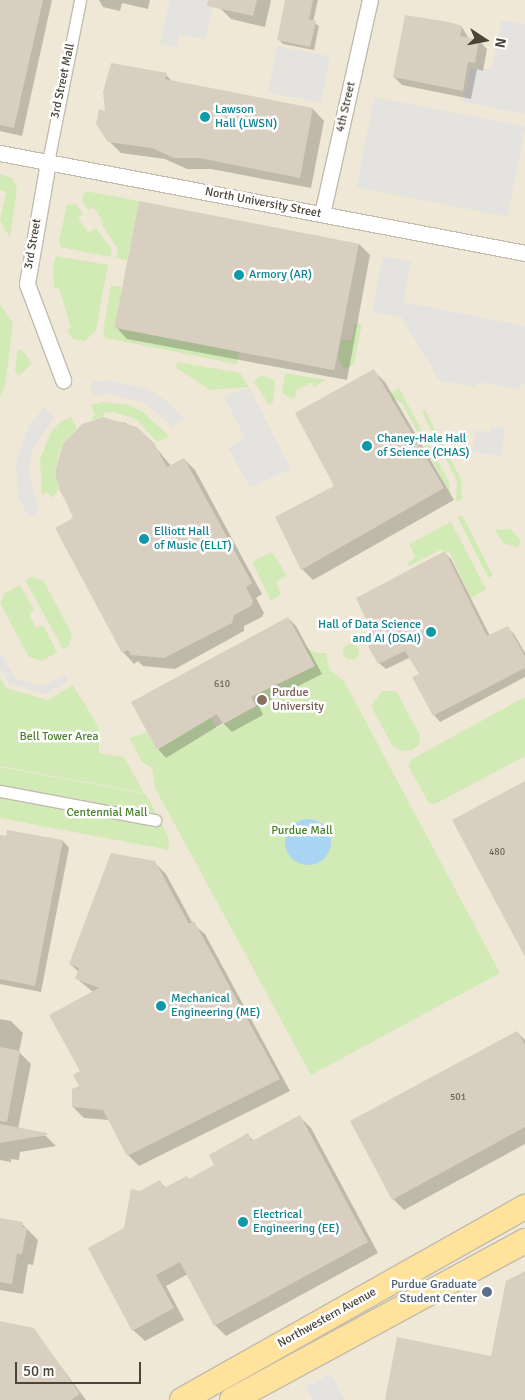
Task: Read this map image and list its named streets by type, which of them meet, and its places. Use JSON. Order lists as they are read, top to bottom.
{
  "streets": {
    "main road": ["Northwestern Avenue"],
    "street": [
      "3rd Street Mall",
      "4th Street",
      "North University Street",
      "3rd Street"
    ]
  },
  "crossings": [
    ["3rd Street Mall", "North University Street"],
    ["3rd Street Mall", "3rd Street"],
    ["4th Street", "North University Street"],
    ["North University Street", "3rd Street"]
  ],
  "parks": ["Bell Tower Area", "Centennial Mall", "Purdue Mall"],
  "places": [
    "Lawson Hall (LWSN)",
    "Armory (AR)",
    "Chaney-Hale Hall of Science (CHAS)",
    "Elliott Hall of Music (ELLT)",
    "Hall of Data Science and AI (DSAI)",
    "Purdue University",
    "Mechanical Engineering (ME)",
    "Electrical Engineering (EE)",
    "Purdue Graduate Student Center"
  ],
  "house_numbers": ["610", "480", "501"],
  "scale_bar": "50 m",
  "north": "right"
}
